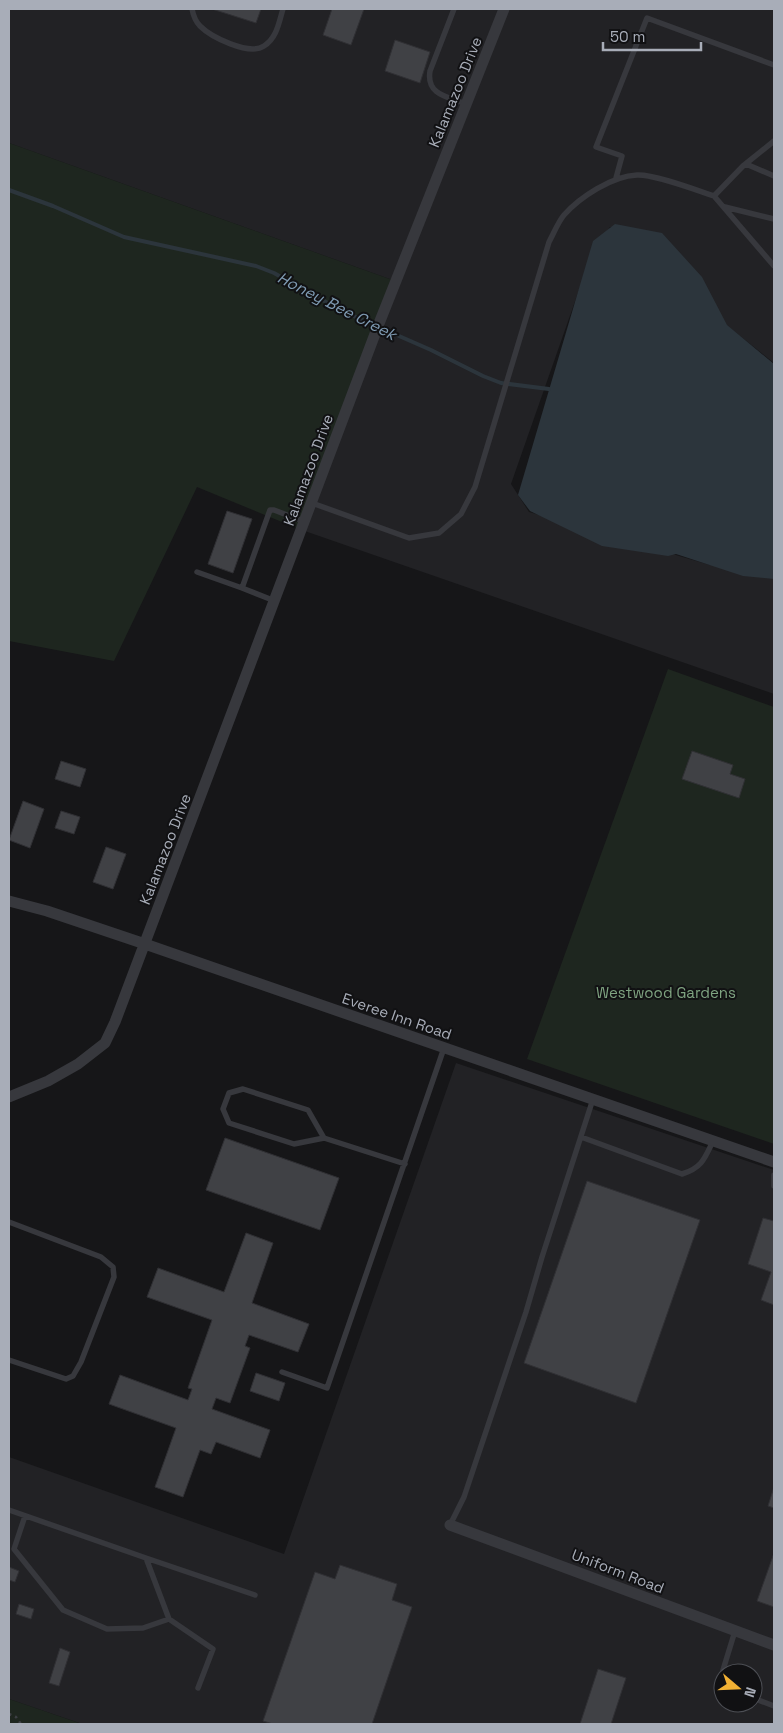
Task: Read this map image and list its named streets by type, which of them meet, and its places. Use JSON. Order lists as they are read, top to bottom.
{
  "streets": {
    "street": ["Kalamazoo Drive", "Everee Inn Road", "Uniform Road"]
  },
  "crossings": [
    ["Kalamazoo Drive", "Everee Inn Road"]
  ],
  "water": ["Honey Bee Creek"],
  "parks": ["Westwood Gardens"],
  "scale_bar": "50 m",
  "north": "right"
}
